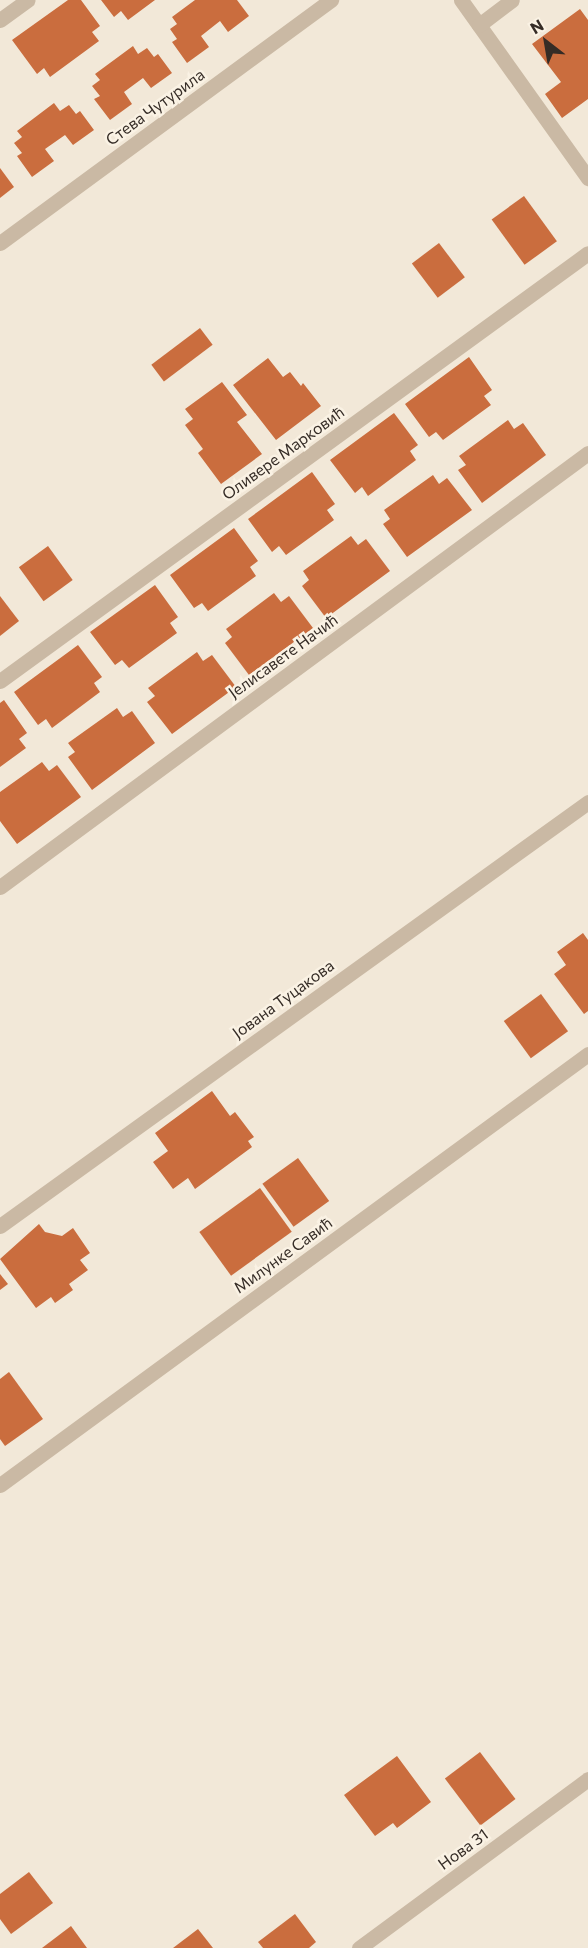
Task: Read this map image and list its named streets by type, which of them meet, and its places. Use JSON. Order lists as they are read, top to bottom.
{
  "streets": {
    "street": [
      "Стева Чутурила",
      "Оливере Марковић",
      "Јелисавете Начић",
      "Јована Туцакова",
      "Милунке Савић",
      "Нова 31"
    ]
  },
  "north": "top left"
}
